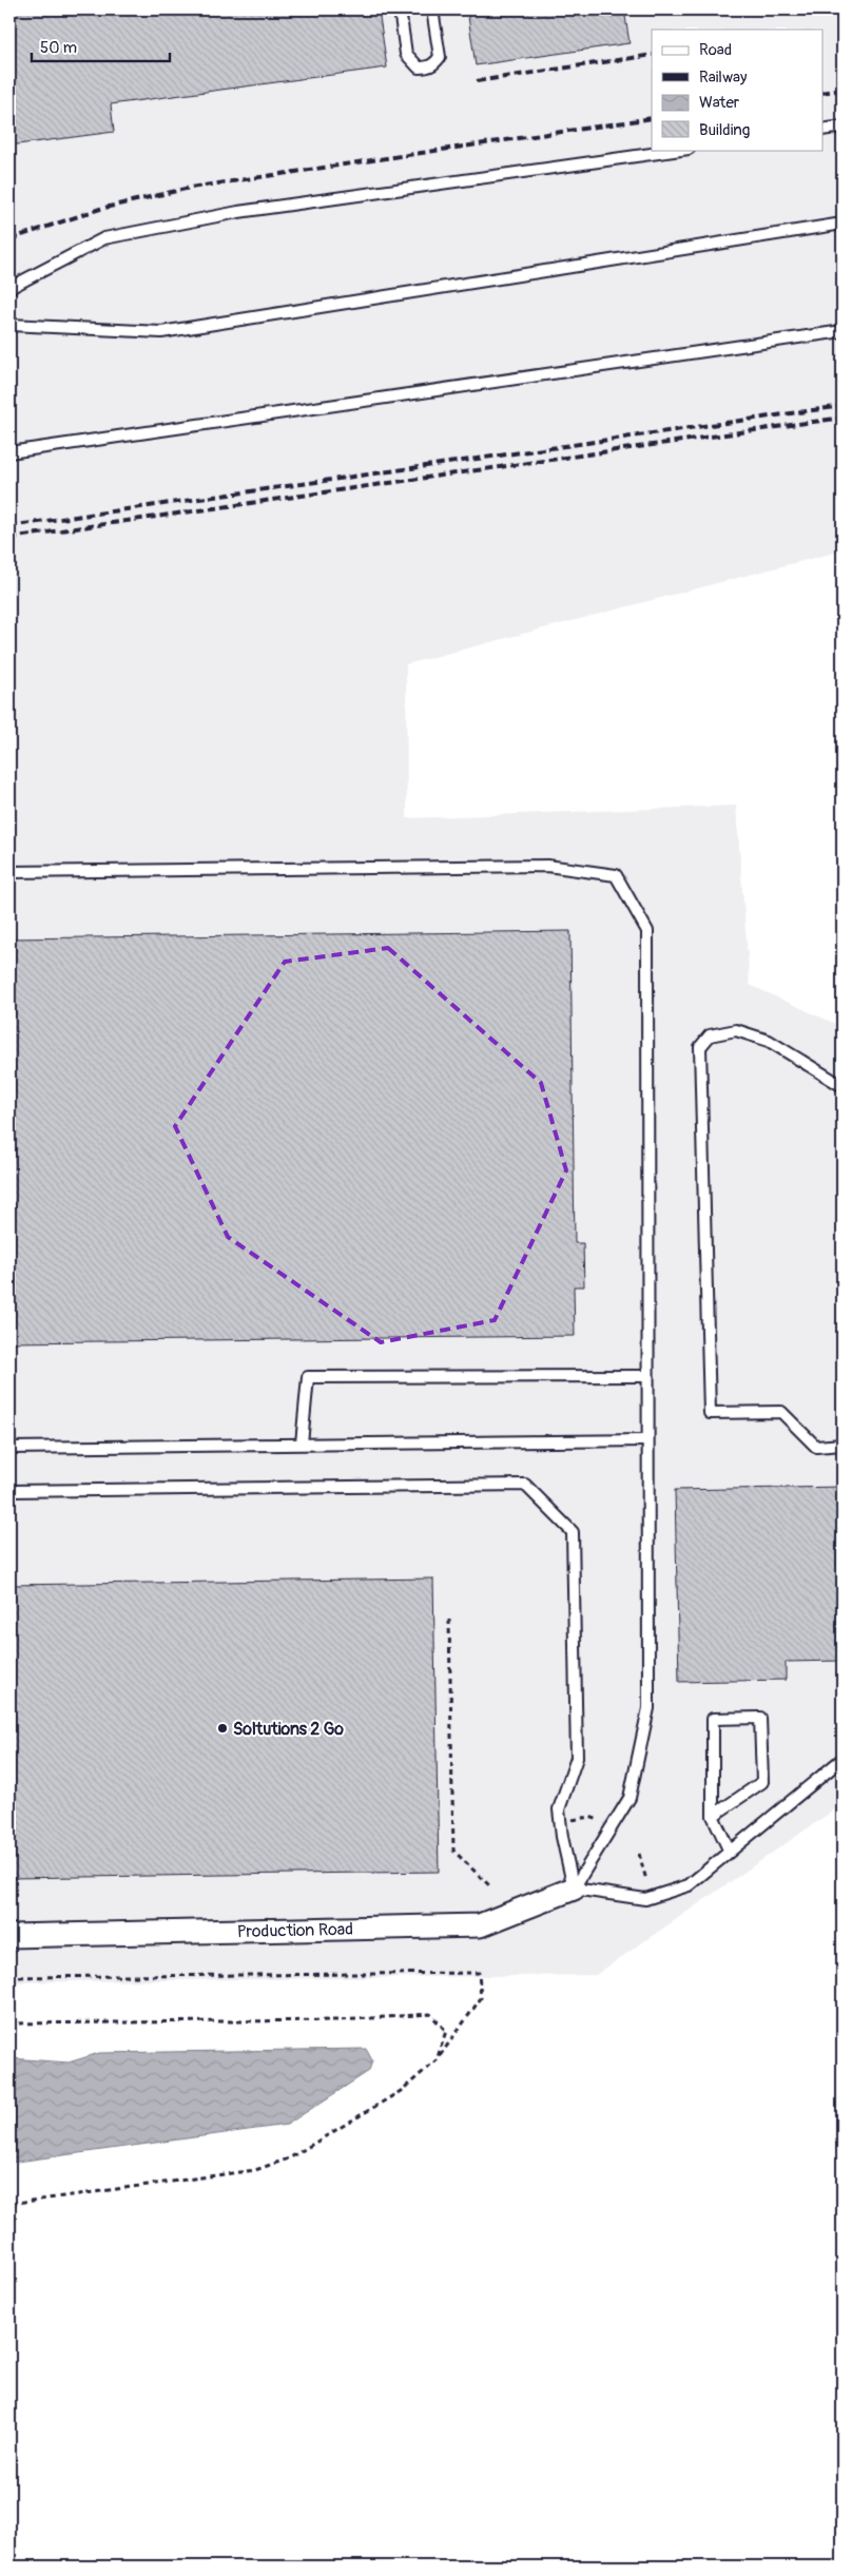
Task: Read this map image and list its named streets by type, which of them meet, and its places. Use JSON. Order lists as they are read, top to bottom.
{
  "streets": {
    "street": ["Production Road"]
  },
  "places": ["Soltutions 2 Go"],
  "legend": [
    "Road",
    "Railway",
    "Water",
    "Building"
  ],
  "scale_bar": "50 m"
}
